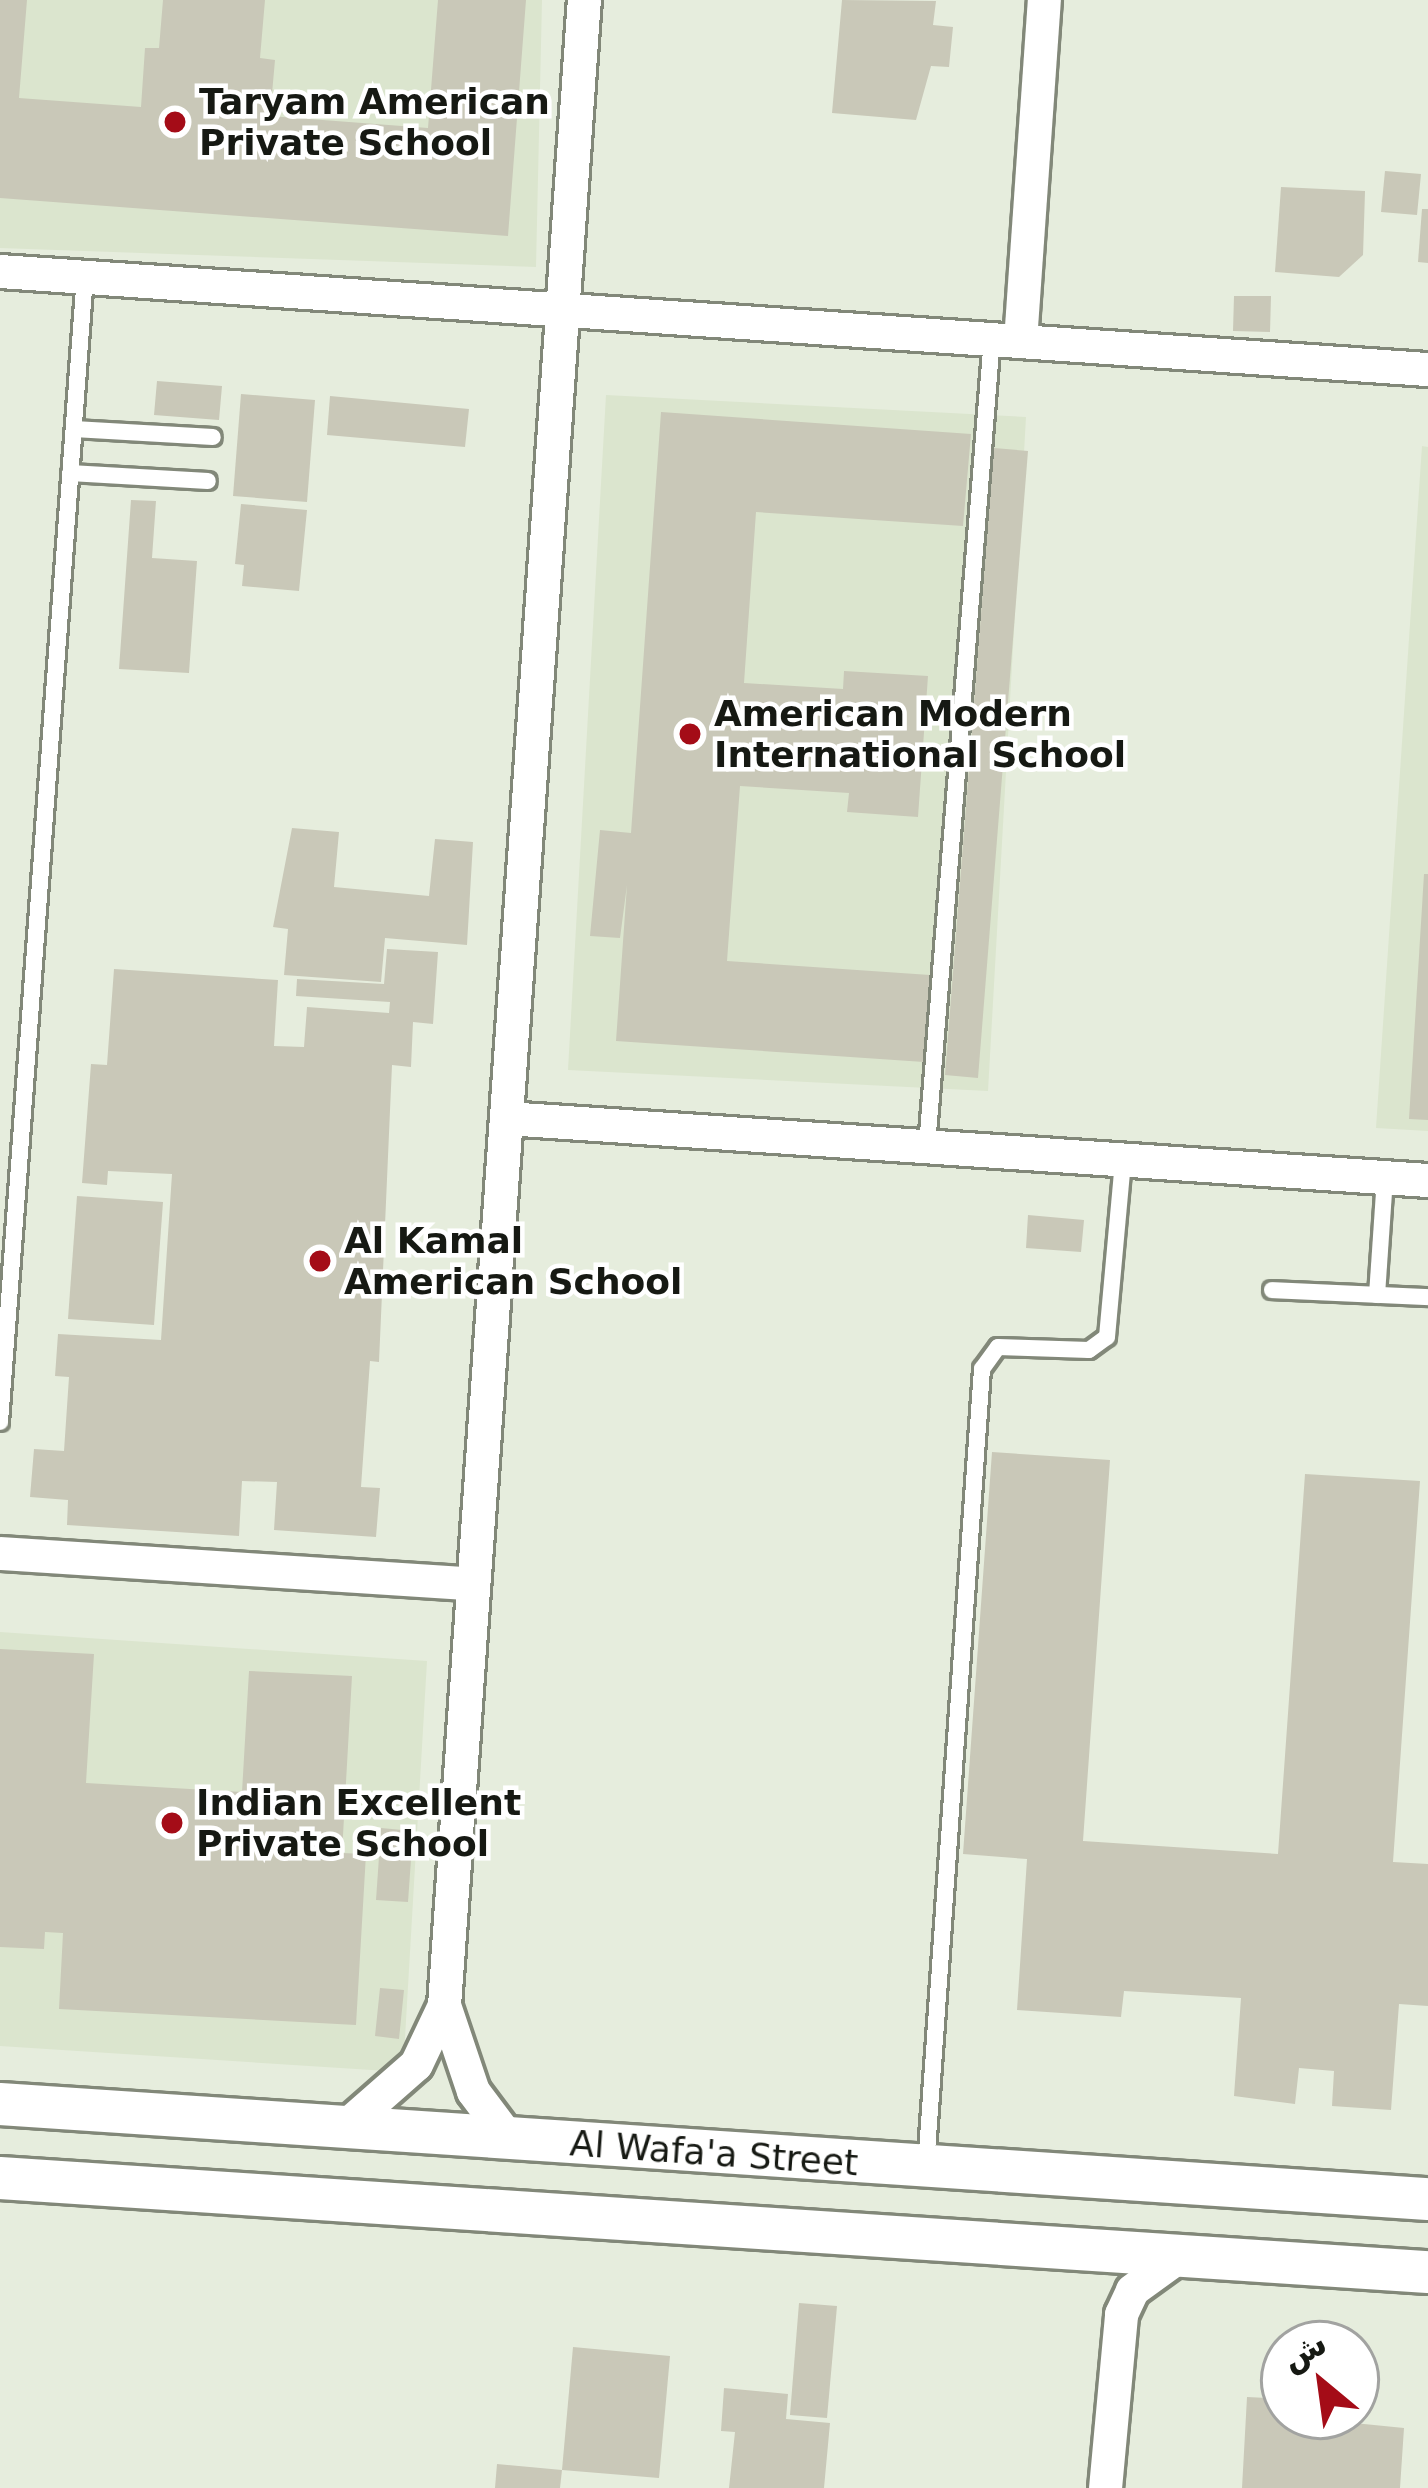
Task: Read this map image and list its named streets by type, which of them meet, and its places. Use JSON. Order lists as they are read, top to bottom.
{
  "streets": {
    "street": ["Al Wafa'a Street"]
  },
  "places": [
    "Taryam American Private School",
    "American Modern International School",
    "Al Kamal American School",
    "Indian Excellent Private School"
  ],
  "north": "top left"
}
